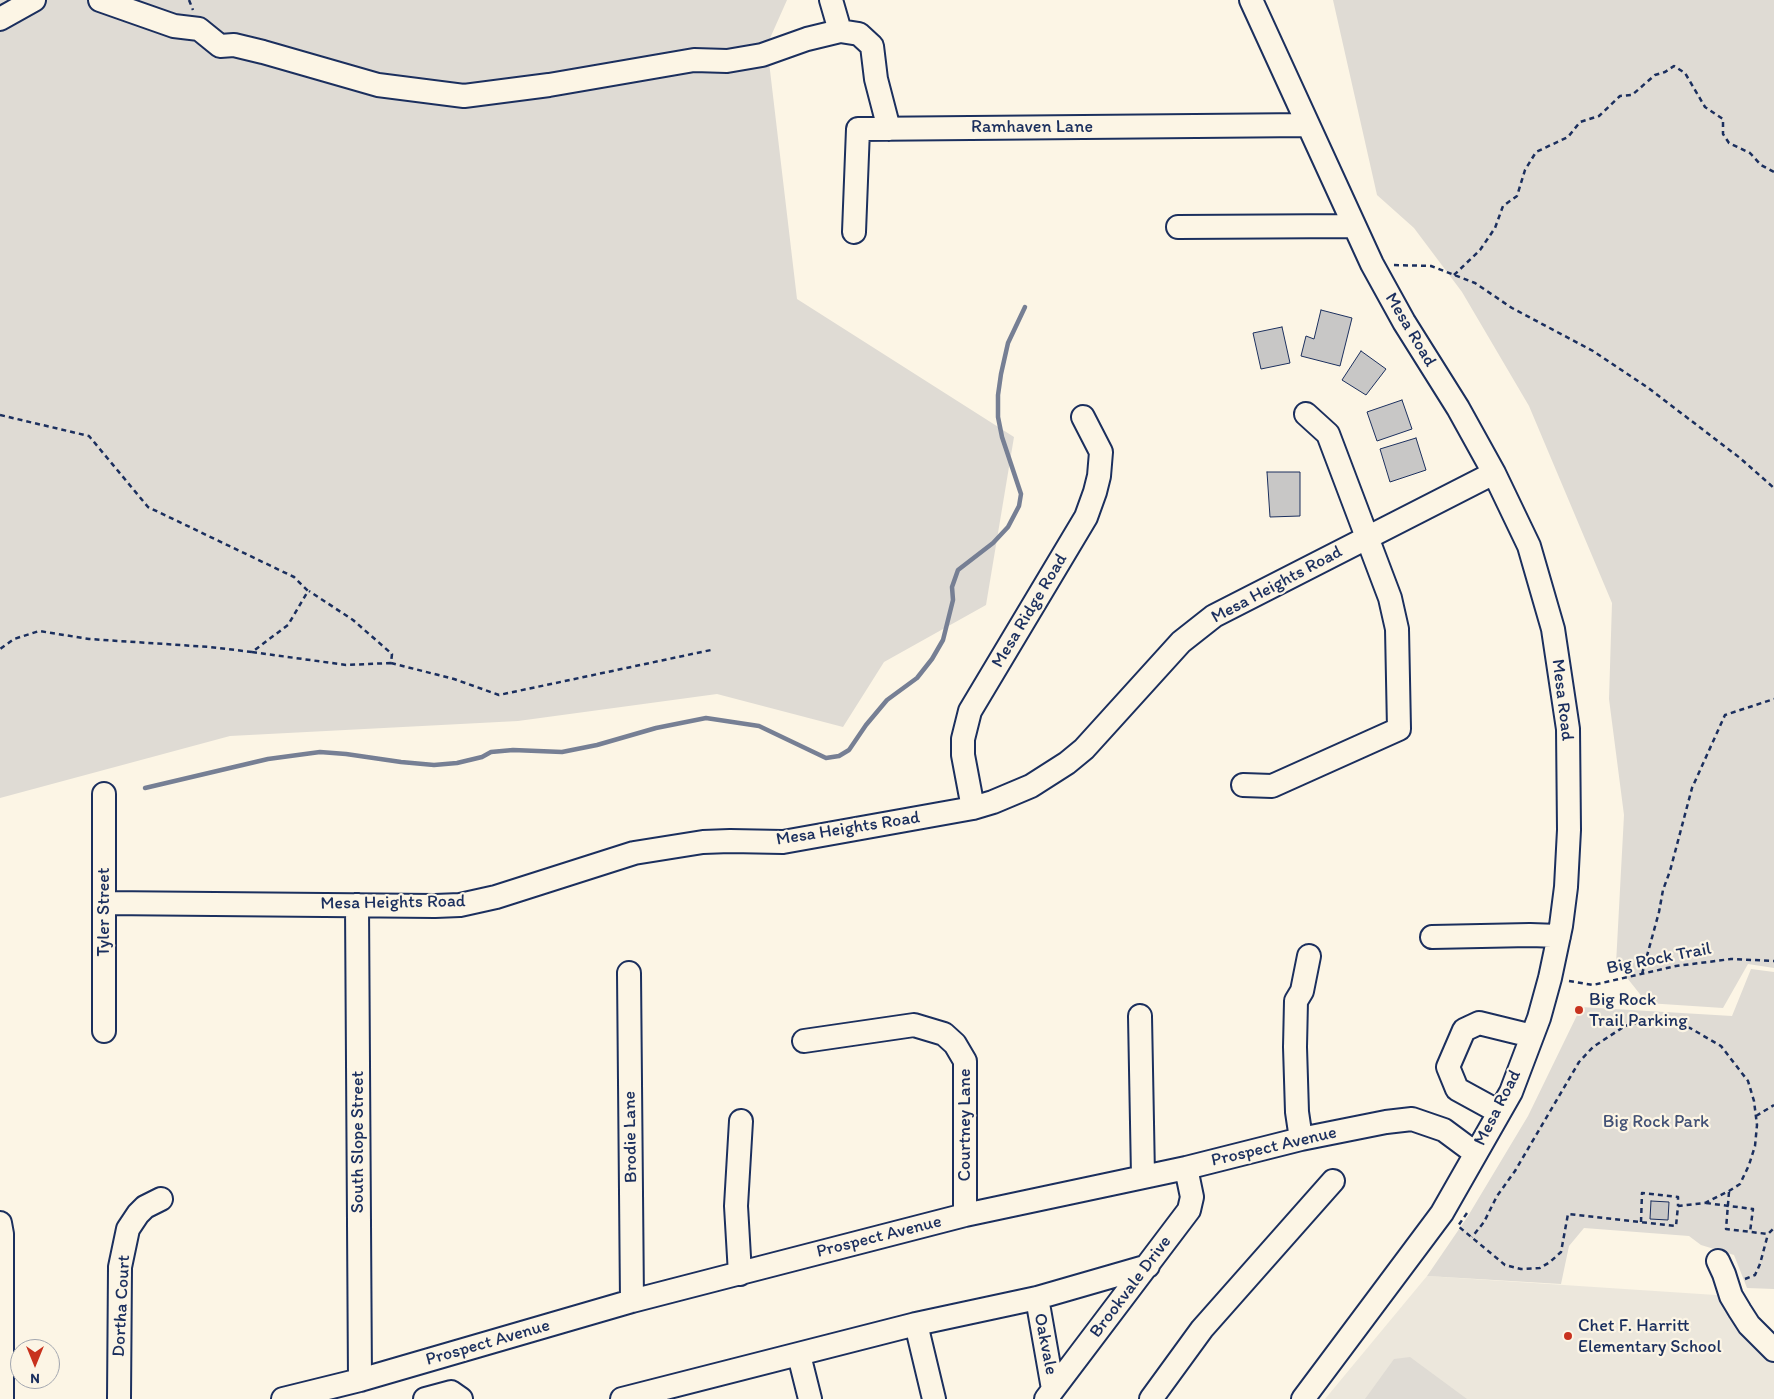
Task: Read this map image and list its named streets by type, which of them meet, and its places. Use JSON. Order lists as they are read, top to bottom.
{
  "streets": {
    "street": [
      "Ramhaven Lane",
      "Mesa Road",
      "Mesa Heights Road",
      "Mesa Ridge Road",
      "Tyler Street",
      "Courtney Lane",
      "Brodie Lane",
      "South Slope Street",
      "Prospect Avenue",
      "Brookvale Drive",
      "Dortha Court",
      "Oakvale"
    ],
    "path": ["Big Rock Trail"]
  },
  "crossings": [
    ["Ramhaven Lane", "Mesa Road"],
    ["Mesa Road", "Mesa Heights Road"],
    ["Mesa Road", "Big Rock Trail"],
    ["Mesa Road", "Prospect Avenue"],
    ["Mesa Heights Road", "Mesa Ridge Road"],
    ["Mesa Heights Road", "Tyler Street"],
    ["Mesa Heights Road", "South Slope Street"],
    ["Courtney Lane", "Prospect Avenue"],
    ["Brodie Lane", "Prospect Avenue"],
    ["South Slope Street", "Prospect Avenue"],
    ["Prospect Avenue", "Brookvale Drive"],
    ["Brookvale Drive", "Oakvale"]
  ],
  "parks": ["Big Rock Park"],
  "places": ["Big Rock Trail Parking", "Chet F. Harritt Elementary School"],
  "north": "bottom"
}
